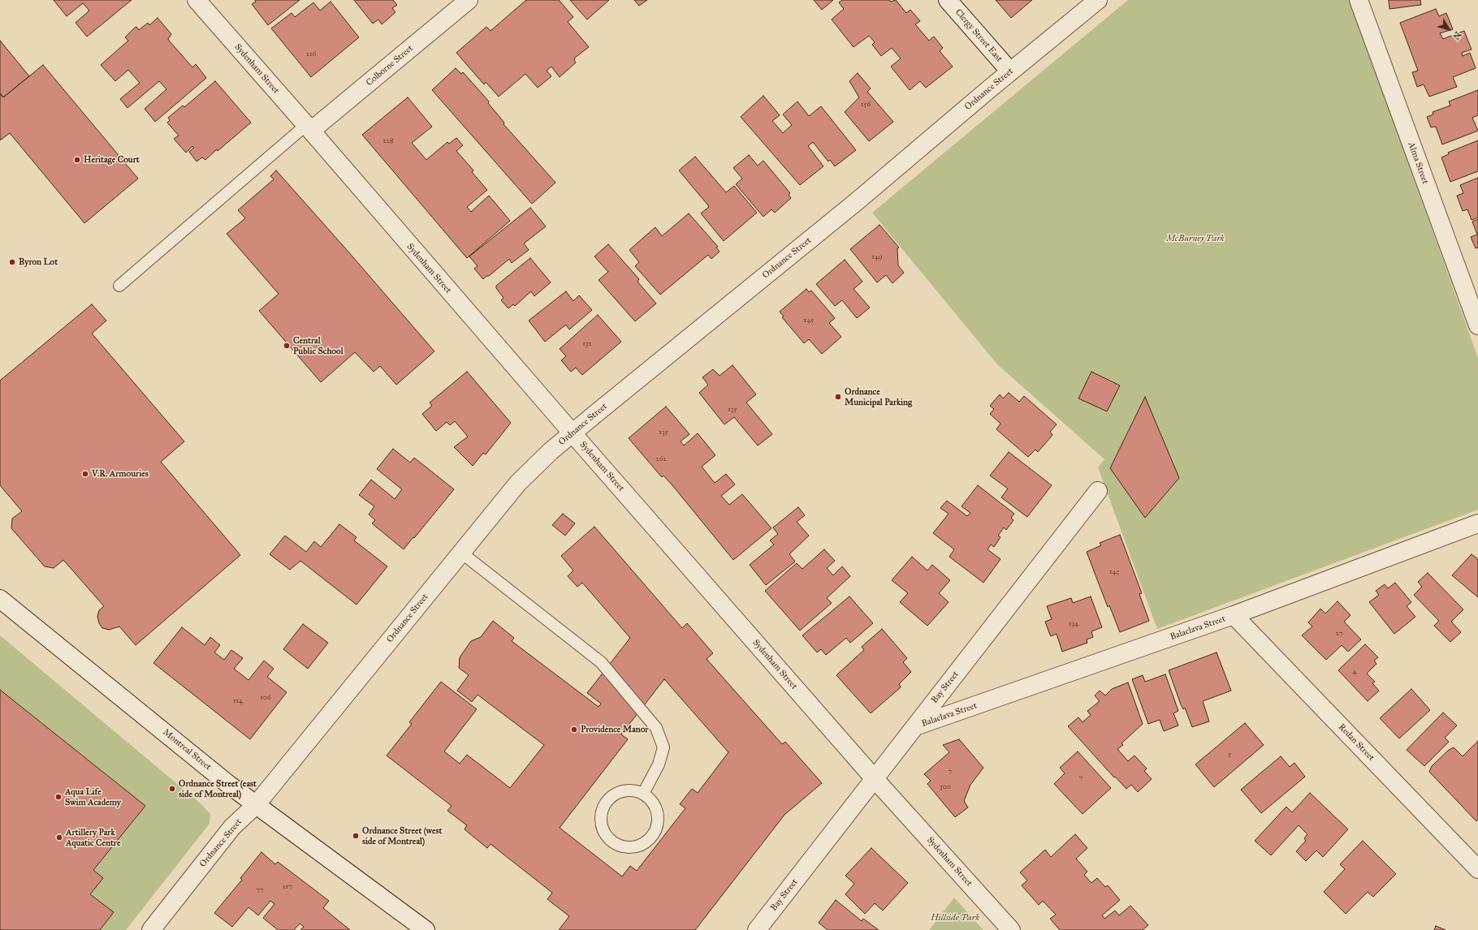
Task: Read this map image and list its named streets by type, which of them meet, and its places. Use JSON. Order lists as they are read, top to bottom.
{
  "streets": {
    "street": [
      "Clergy Street East",
      "Colborne Street",
      "Sydenham Street",
      "Ordnance Street",
      "Alma Street",
      "Balaclava Street",
      "Bay Street",
      "Redan Street",
      "Montreal Street"
    ]
  },
  "crossings": [
    ["Clergy Street East", "Ordnance Street"],
    ["Colborne Street", "Sydenham Street"],
    ["Sydenham Street", "Ordnance Street"],
    ["Sydenham Street", "Bay Street"],
    ["Ordnance Street", "Montreal Street"],
    ["Balaclava Street", "Bay Street"],
    ["Balaclava Street", "Redan Street"]
  ],
  "parks": ["McBurney Park", "Hillside Park"],
  "places": [
    "Heritage Court",
    "Byron Lot",
    "Central Public School",
    "Ordnance Municipal Parking",
    "V.R. Armouries",
    "Providence Manor",
    "Ordnance Street (east side of Montreal)",
    "Aqua Life Swim Academy",
    "Ordnance Street (west side of Montreal)",
    "Artillery Park Aquatic Centre"
  ],
  "house_numbers": [
    "216",
    "156",
    "228",
    "149",
    "145",
    "132",
    "135",
    "135",
    "262",
    "143",
    "134",
    "27",
    "4",
    "106",
    "114",
    "5",
    "7",
    "7",
    "300",
    "117",
    "77"
  ],
  "north": "bottom right"
}
